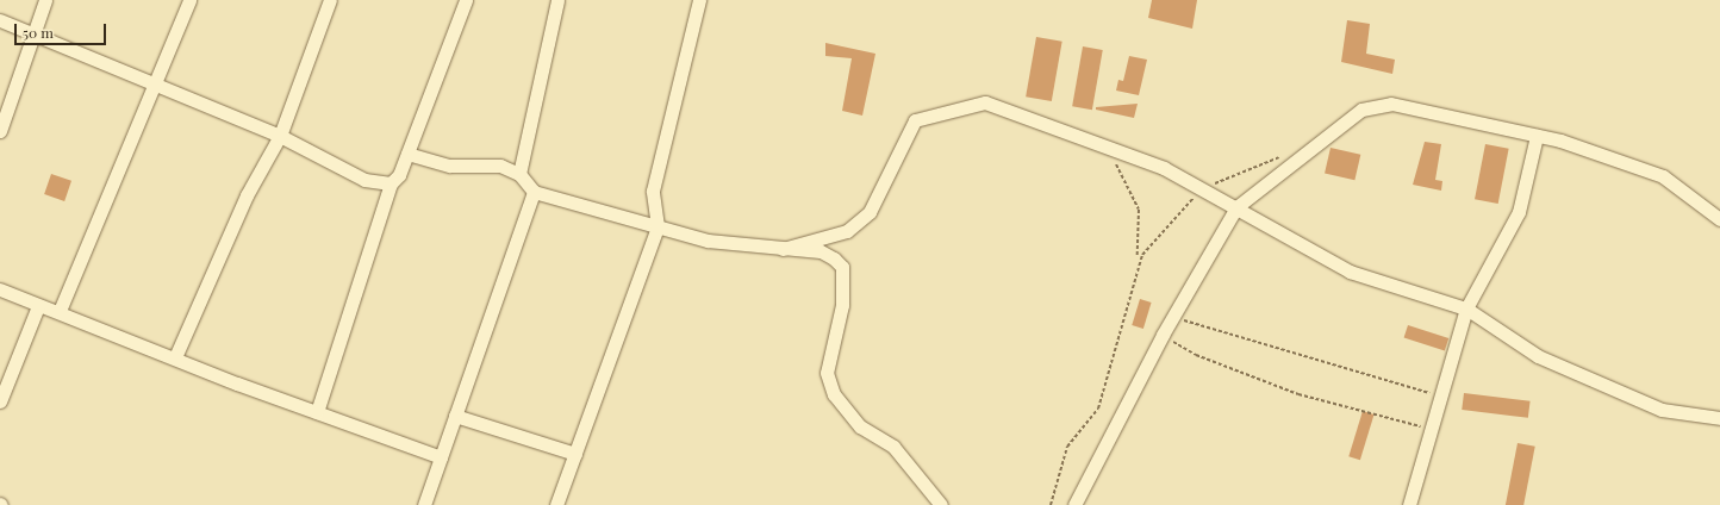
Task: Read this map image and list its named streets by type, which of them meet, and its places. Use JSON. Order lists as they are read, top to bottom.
{
  "scale_bar": "50 m"
}
